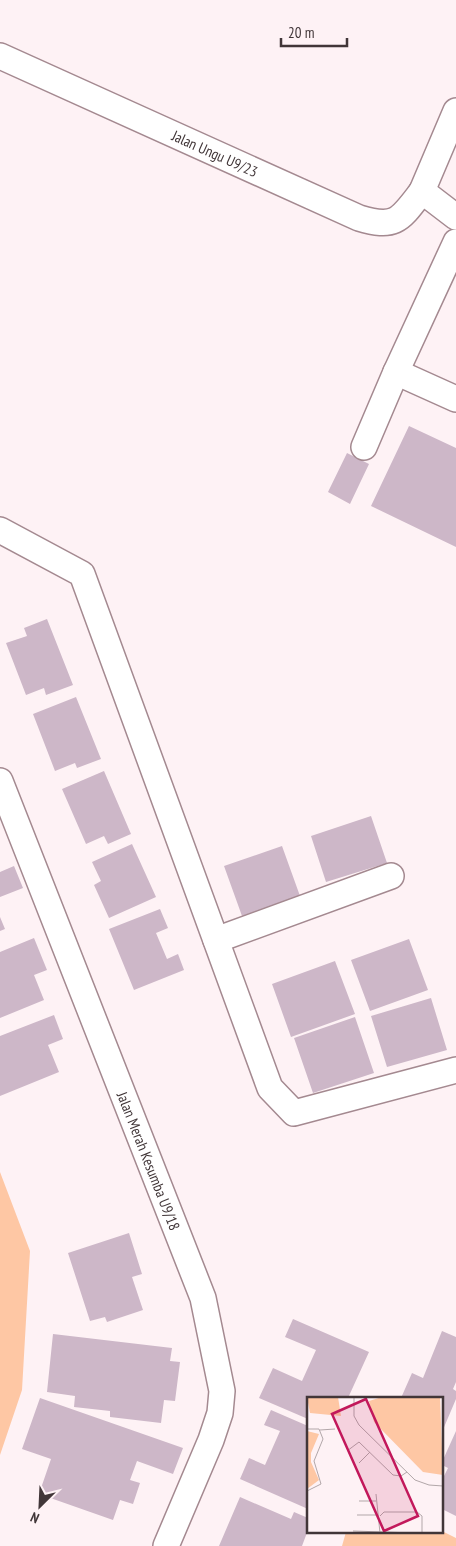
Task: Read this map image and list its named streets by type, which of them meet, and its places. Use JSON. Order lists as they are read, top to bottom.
{
  "streets": {
    "street": ["Jalan Ungu U9/23", "Jalan Merah Kesumba U9/18"]
  },
  "scale_bar": "20 m",
  "north": "bottom left"
}
